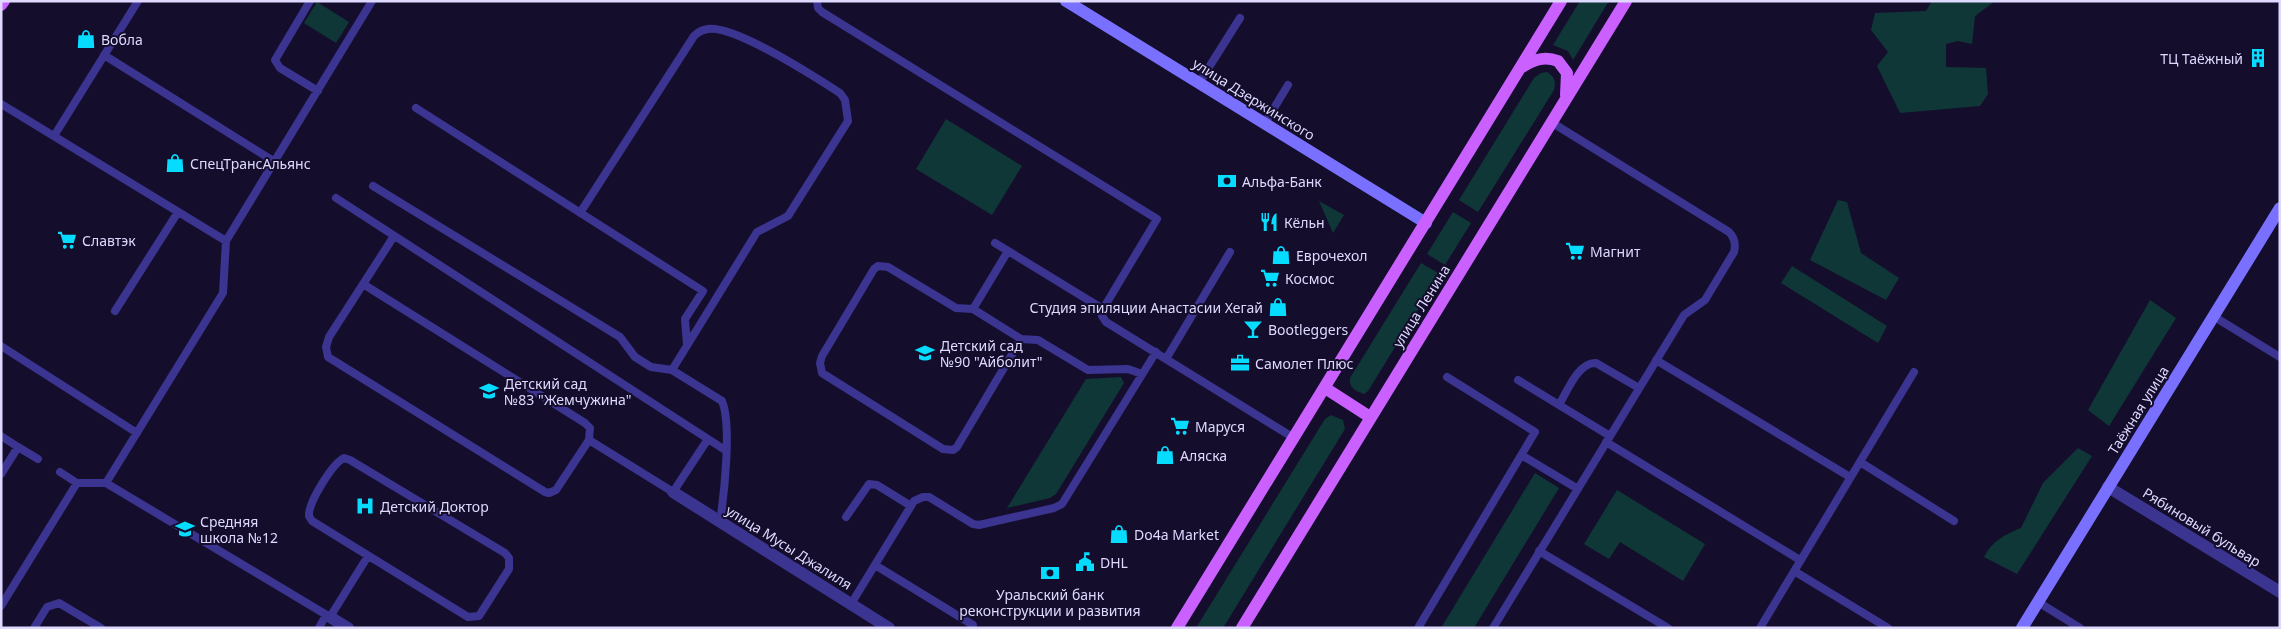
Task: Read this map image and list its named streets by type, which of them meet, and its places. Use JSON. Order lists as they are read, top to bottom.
{
  "streets": {
    "main road": ["улица Дзержинского", "улица Ленина", "Таёжная улица"],
    "street": ["Рябиновый бульвар", "улица Мусы Джалиля"]
  },
  "crossings": [
    ["Таёжная улица", "Рябиновый бульвар"]
  ],
  "places": {
    "shop": [
      "Вобла",
      "СпецТрансАльянс",
      "Еврочехол",
      "Студия эпиляции Анастасии Хегай",
      "Аляска",
      "Do4a Market"
    ],
    "building": ["ТЦ Таёжный"],
    "bank": ["Альфа-Банк", "Уральский банк реконструкции и развития"],
    "restaurant": ["Кёльн"],
    "supermarket": [
      "Славтэк",
      "Магнит",
      "Космос",
      "Маруся"
    ],
    "bar": ["Bootleggers"],
    "school or university": ["Детский сад №90 \"Айболит\"", "Детский сад №83 \"Жемчужина\"", "Средняя школа №12"],
    "office": ["Самолет Плюс"],
    "hospital": ["Детский Доктор"],
    "public building": ["DHL"]
  }
}
